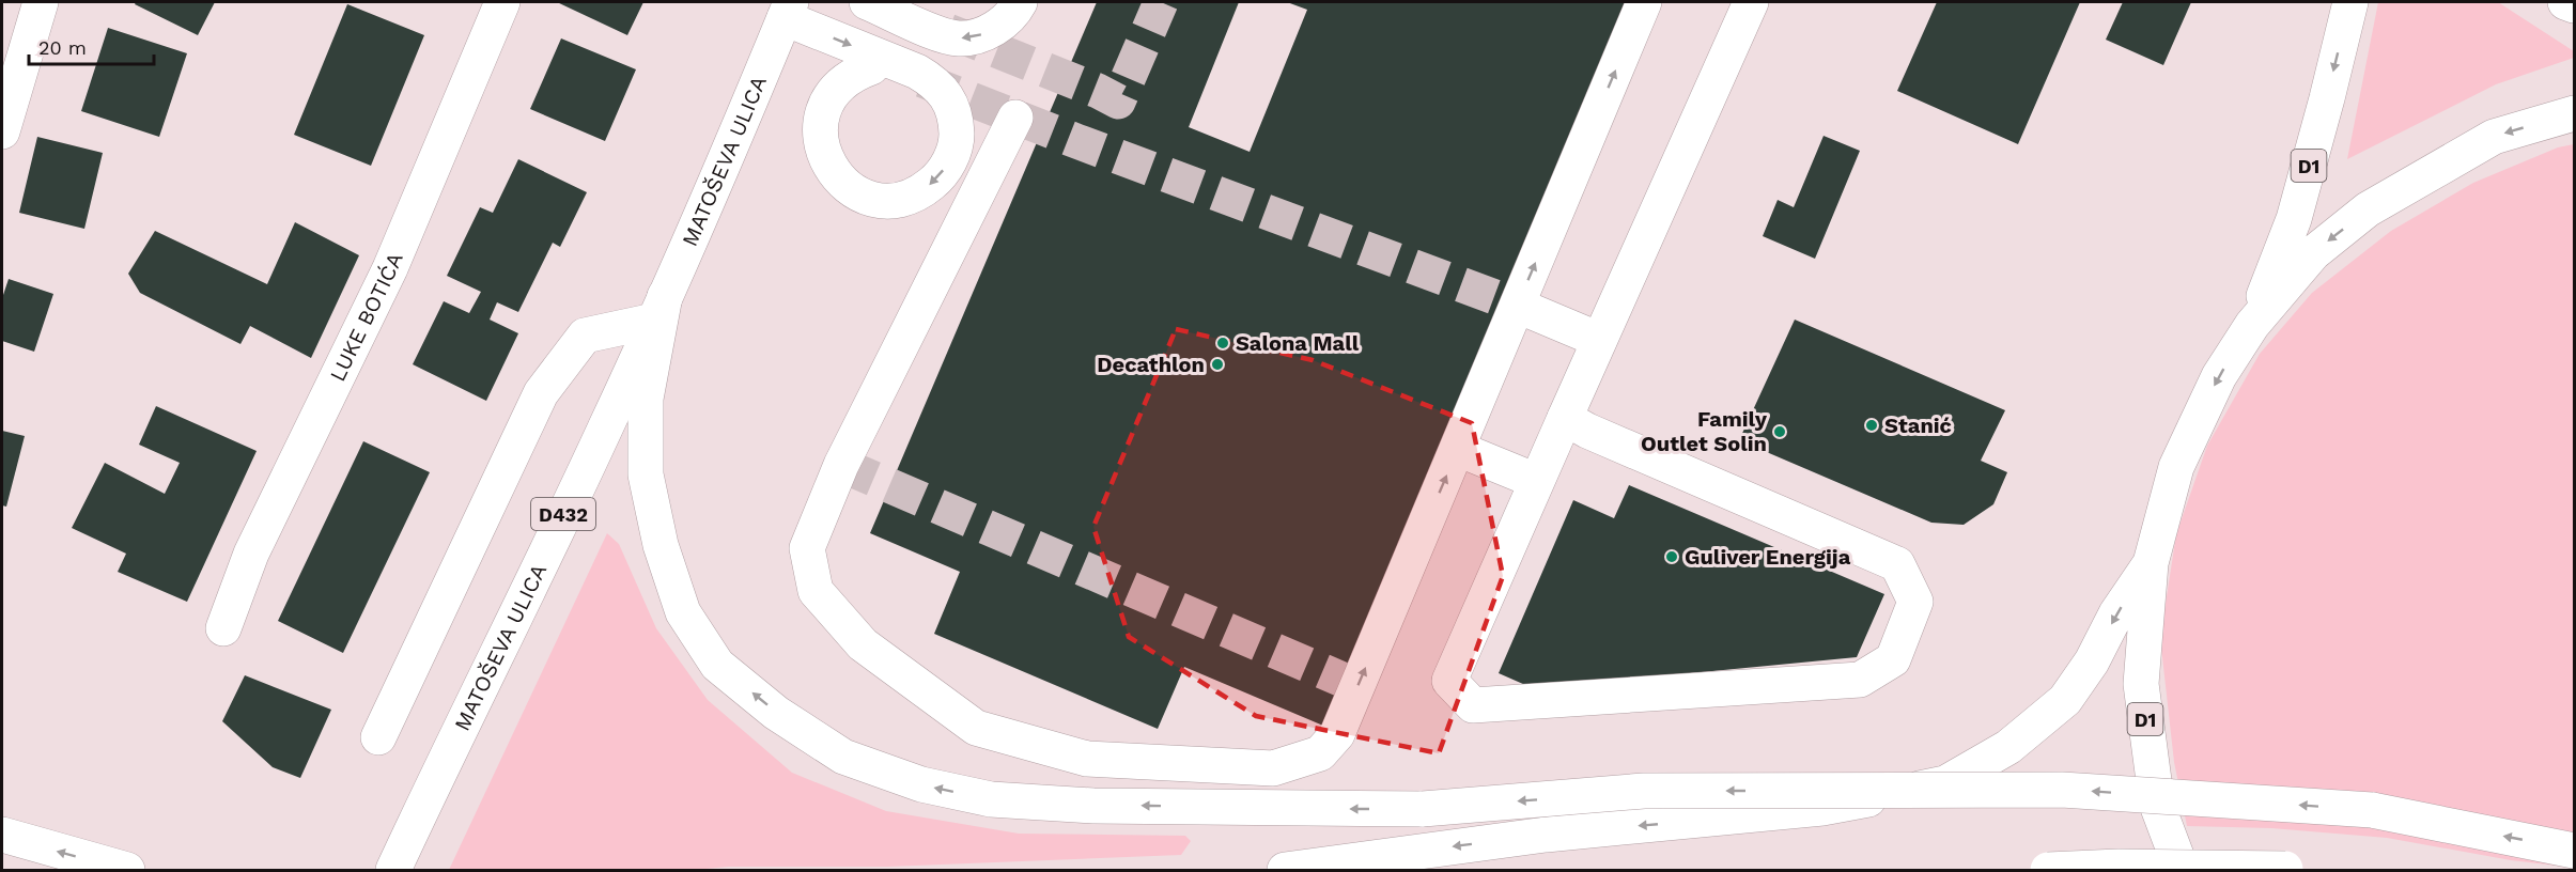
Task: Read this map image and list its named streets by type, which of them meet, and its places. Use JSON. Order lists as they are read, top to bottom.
{
  "streets": {
    "main road": [
      "MATOŠEVA ULICA",
      "D1",
      "LUKE BOTIĆA",
      "D432"
    ]
  },
  "places": [
    "Salona Mall",
    "Decathlon",
    "Stanić",
    "Family Outlet Solin",
    "Guliver Energija"
  ],
  "scale_bar": "20 m"
}
